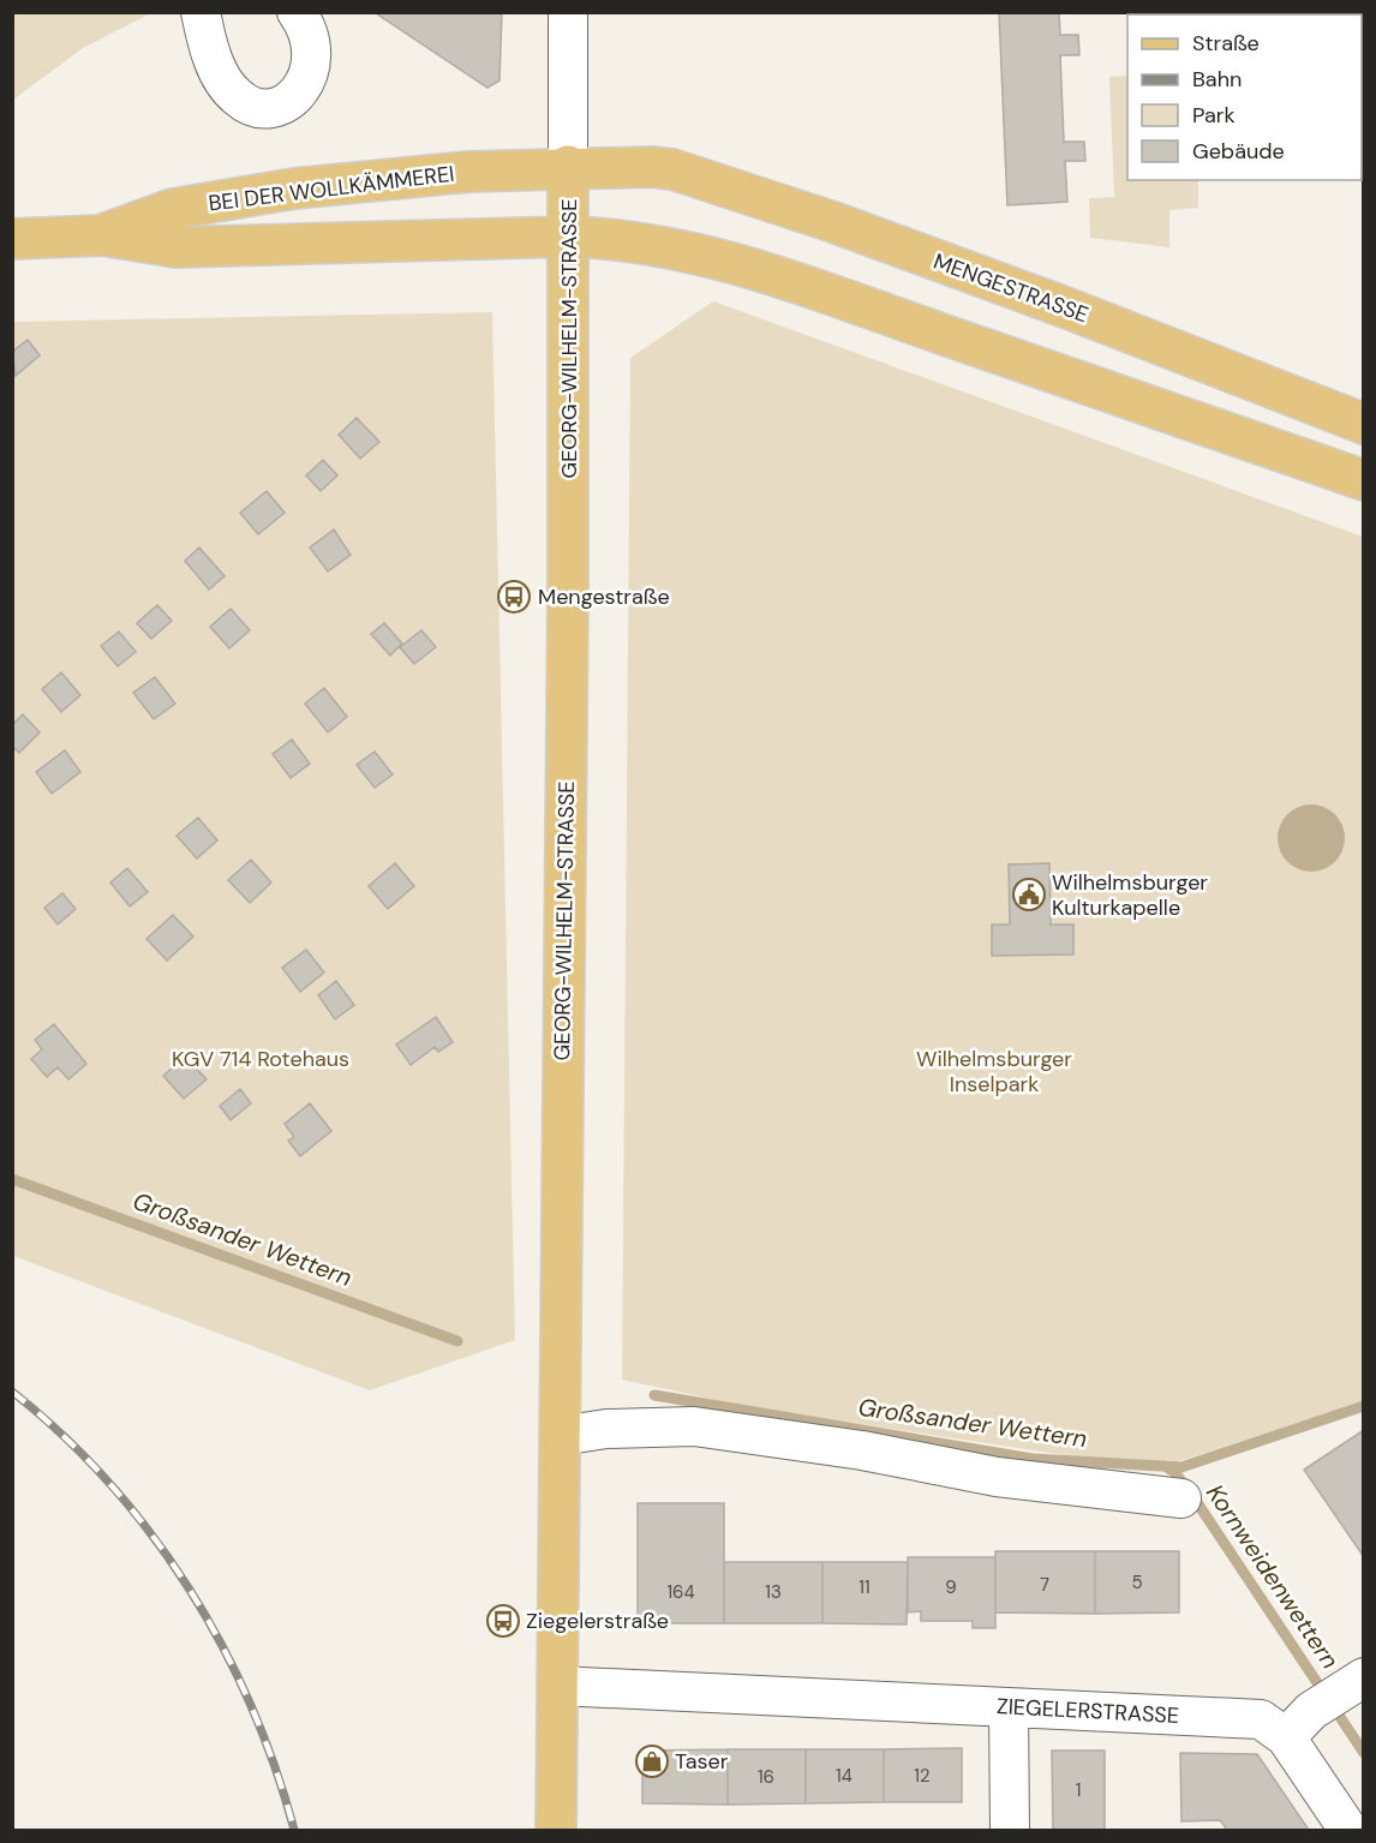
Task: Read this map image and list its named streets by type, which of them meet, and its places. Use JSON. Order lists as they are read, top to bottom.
{
  "streets": {
    "main road": ["BEI DER WOLLKÄMMEREI", "MENGESTRASSE", "GEORG-WILHELM-STRASSE"],
    "street": ["ZIEGELERSTRASSE"]
  },
  "crossings": [
    ["BEI DER WOLLKÄMMEREI", "MENGESTRASSE"],
    ["BEI DER WOLLKÄMMEREI", "GEORG-WILHELM-STRASSE"],
    ["MENGESTRASSE", "GEORG-WILHELM-STRASSE"],
    ["GEORG-WILHELM-STRASSE", "ZIEGELERSTRASSE"]
  ],
  "water": ["Großsander Wettern", "Kornweidenwettern"],
  "parks": ["KGV 714 Rotehaus", "Wilhelmsburger Inselpark"],
  "places": {
    "bus stop": ["Mengestraße", "Ziegelerstraße"],
    "public building": ["Wilhelmsburger Kulturkapelle"],
    "shop": ["Taser"]
  },
  "house_numbers": [
    "5",
    "7",
    "11",
    "9",
    "164",
    "13",
    "14",
    "12",
    "16",
    "1"
  ],
  "legend": [
    "Straße",
    "Bahn",
    "Park",
    "Gebäude"
  ]
}
